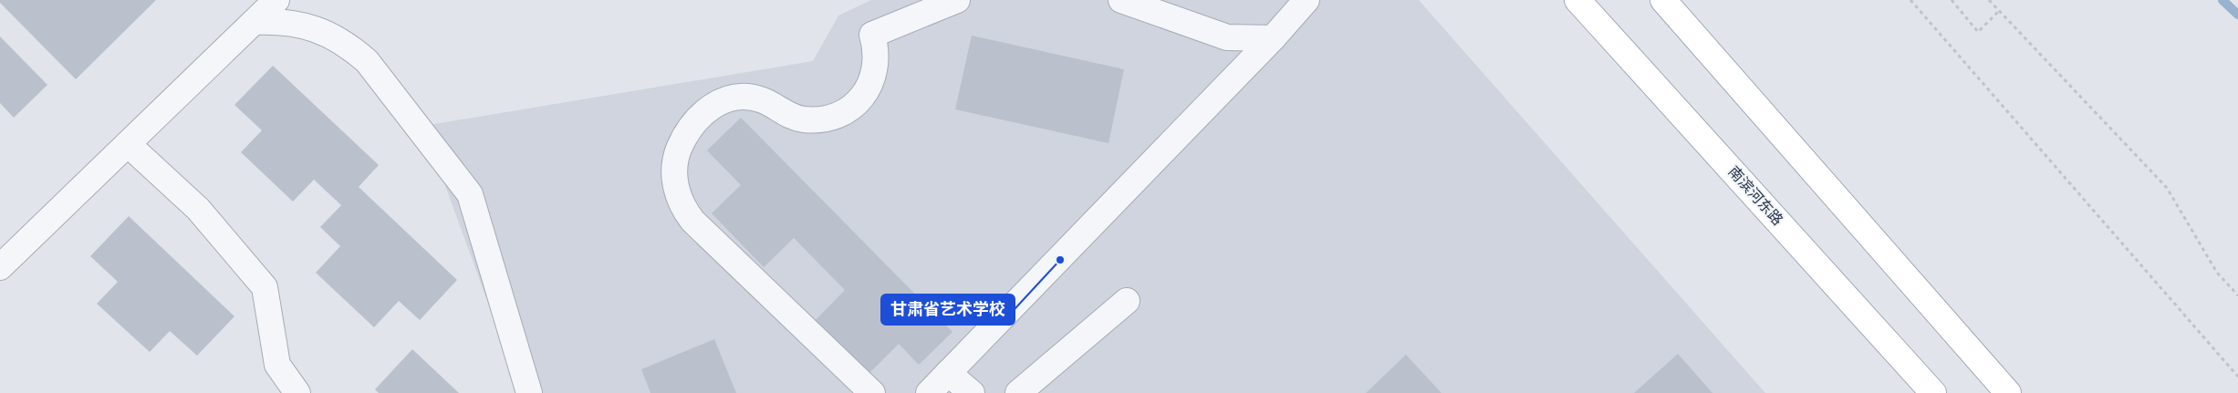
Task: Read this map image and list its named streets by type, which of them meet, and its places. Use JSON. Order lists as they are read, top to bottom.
{
  "streets": {
    "main road": ["南滨河东路"]
  },
  "places": ["甘肃省艺术学校"]
}
